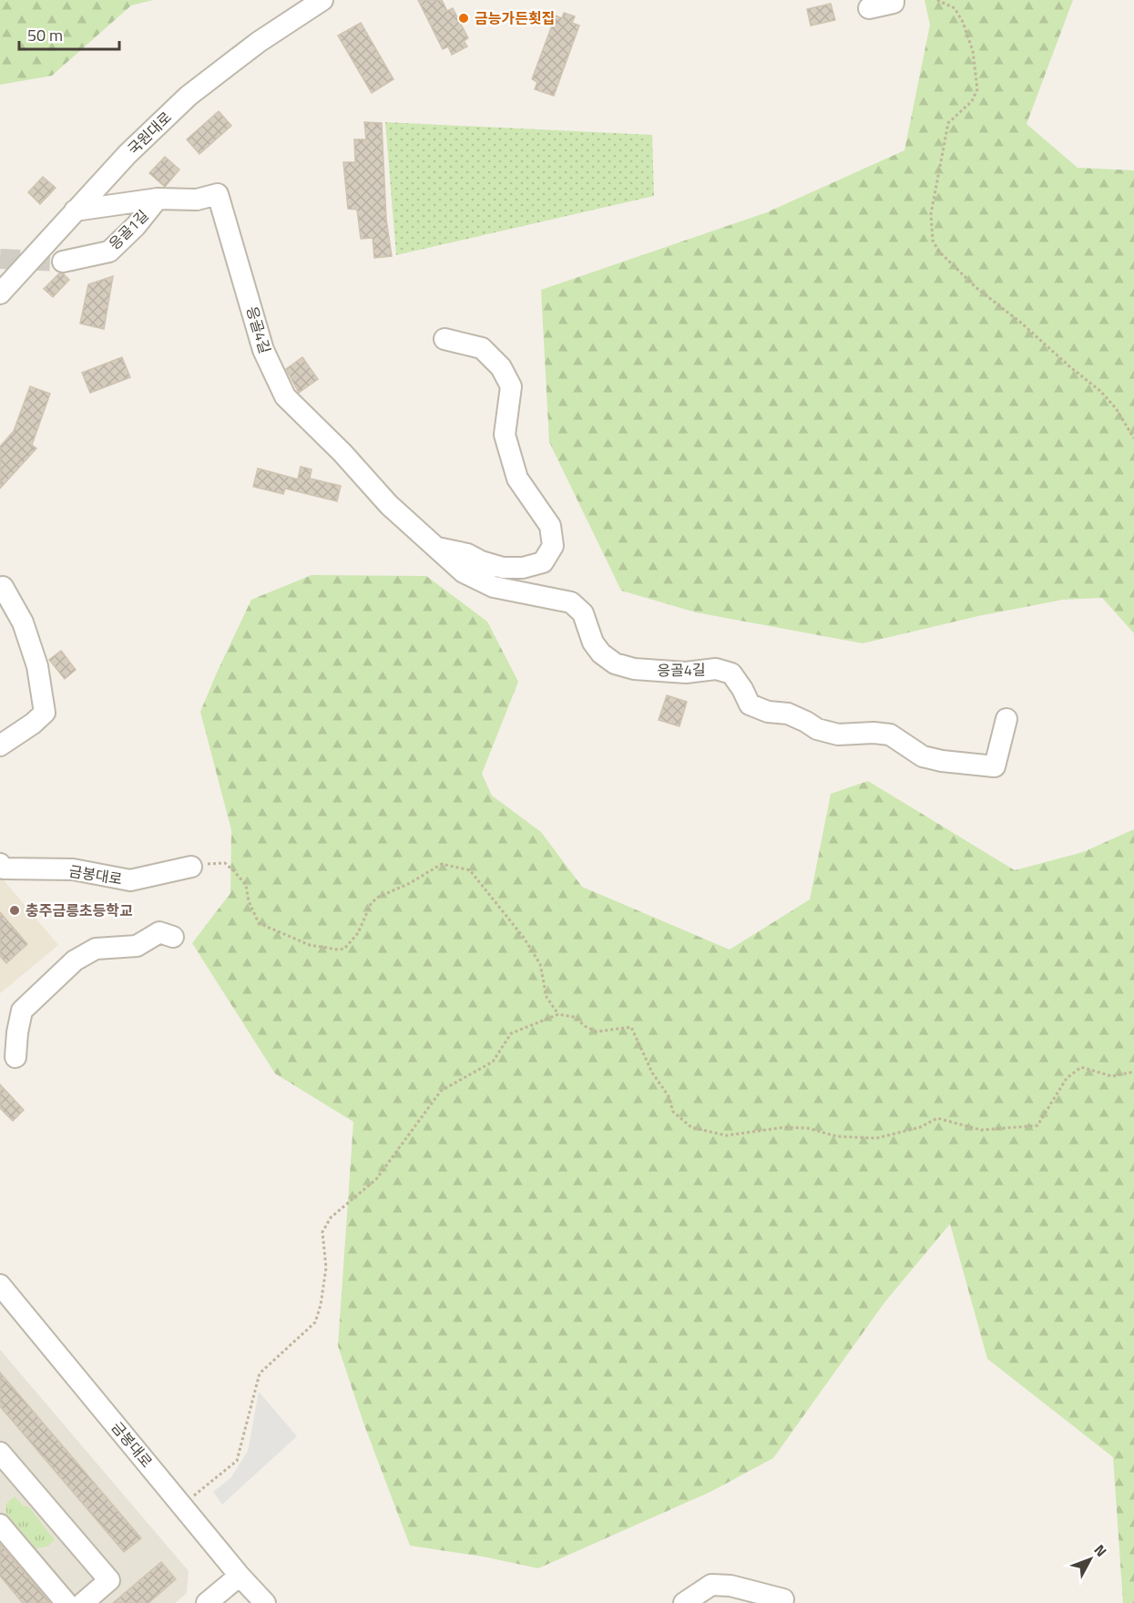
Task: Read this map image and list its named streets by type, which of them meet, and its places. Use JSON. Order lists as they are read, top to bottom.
{
  "streets": {
    "street": [
      "국원대로",
      "응골1길",
      "응골4길",
      "금봉대로"
    ]
  },
  "crossings": [
    ["국원대로", "응골4길"],
    ["응골1길", "응골4길"]
  ],
  "places": ["금능가든횟집", "충주금릉초등학교"],
  "scale_bar": "50 m",
  "north": "top right"
}
